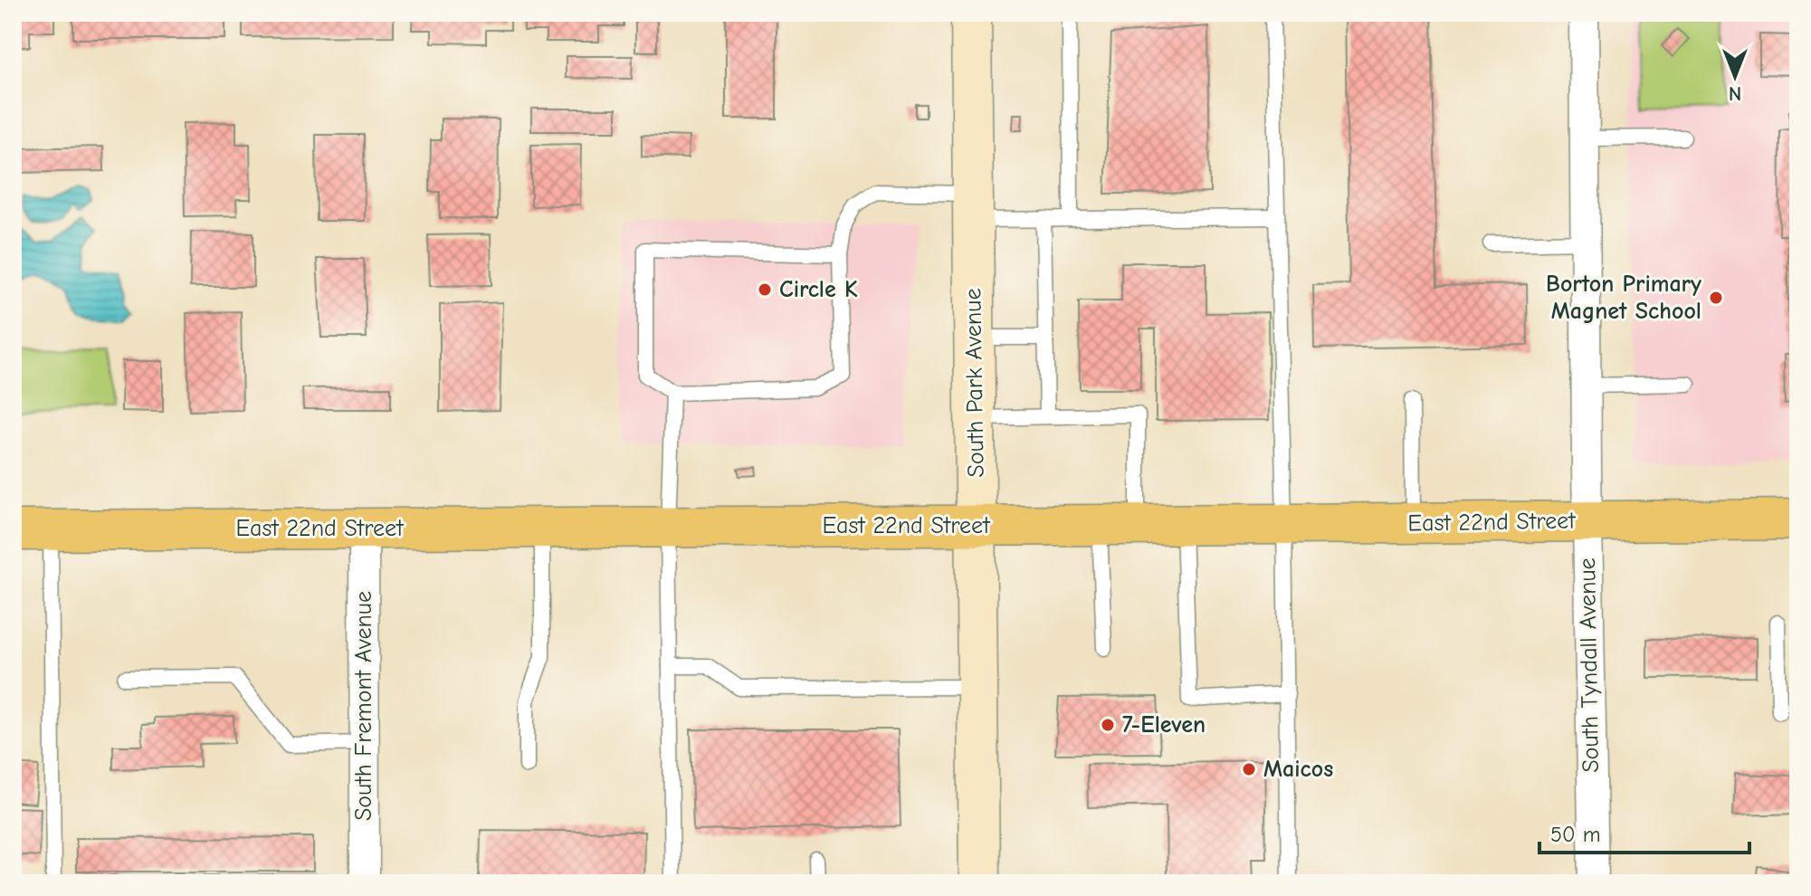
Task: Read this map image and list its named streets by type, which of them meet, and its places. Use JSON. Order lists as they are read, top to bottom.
{
  "streets": {
    "main road": ["South Park Avenue", "East 22nd Street"],
    "street": ["South Tyndall Avenue", "South Fremont Avenue"]
  },
  "crossings": [
    ["South Park Avenue", "East 22nd Street"],
    ["East 22nd Street", "South Tyndall Avenue"],
    ["East 22nd Street", "South Fremont Avenue"]
  ],
  "places": [
    "Circle K",
    "Borton Primary Magnet School",
    "7-Eleven",
    "Maicos"
  ],
  "scale_bar": "50 m",
  "north": "bottom"
}
